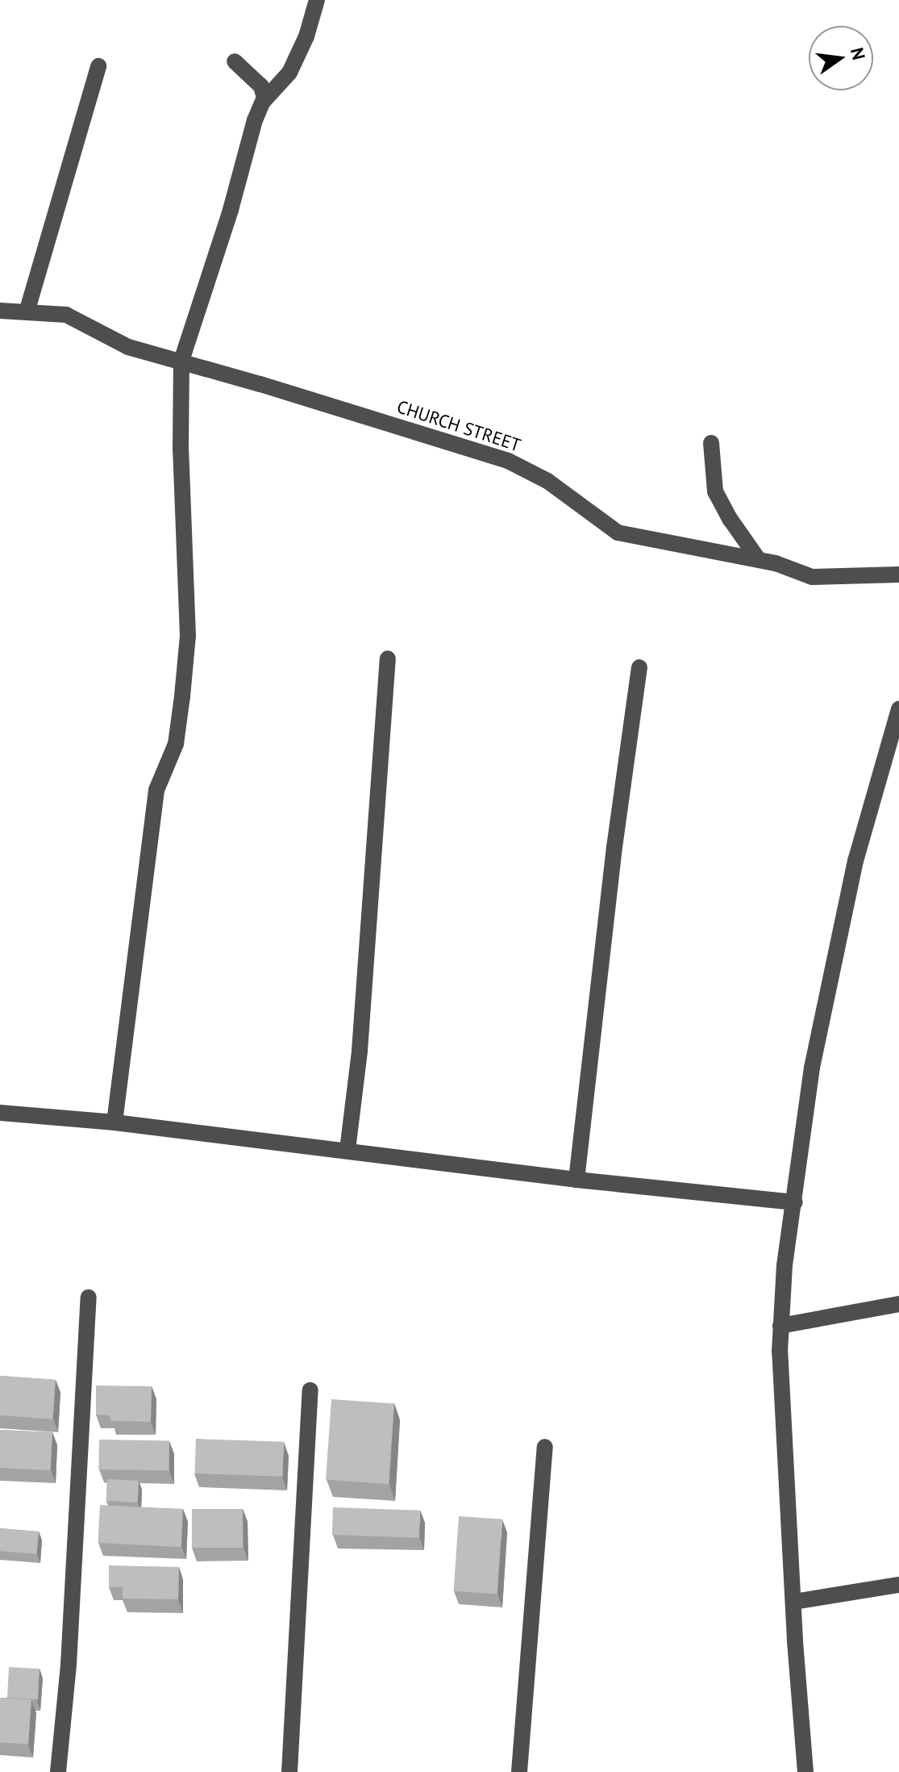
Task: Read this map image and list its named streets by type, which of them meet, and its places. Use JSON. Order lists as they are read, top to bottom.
{
  "streets": {
    "street": ["CHURCH STREET"]
  },
  "north": "right"
}
